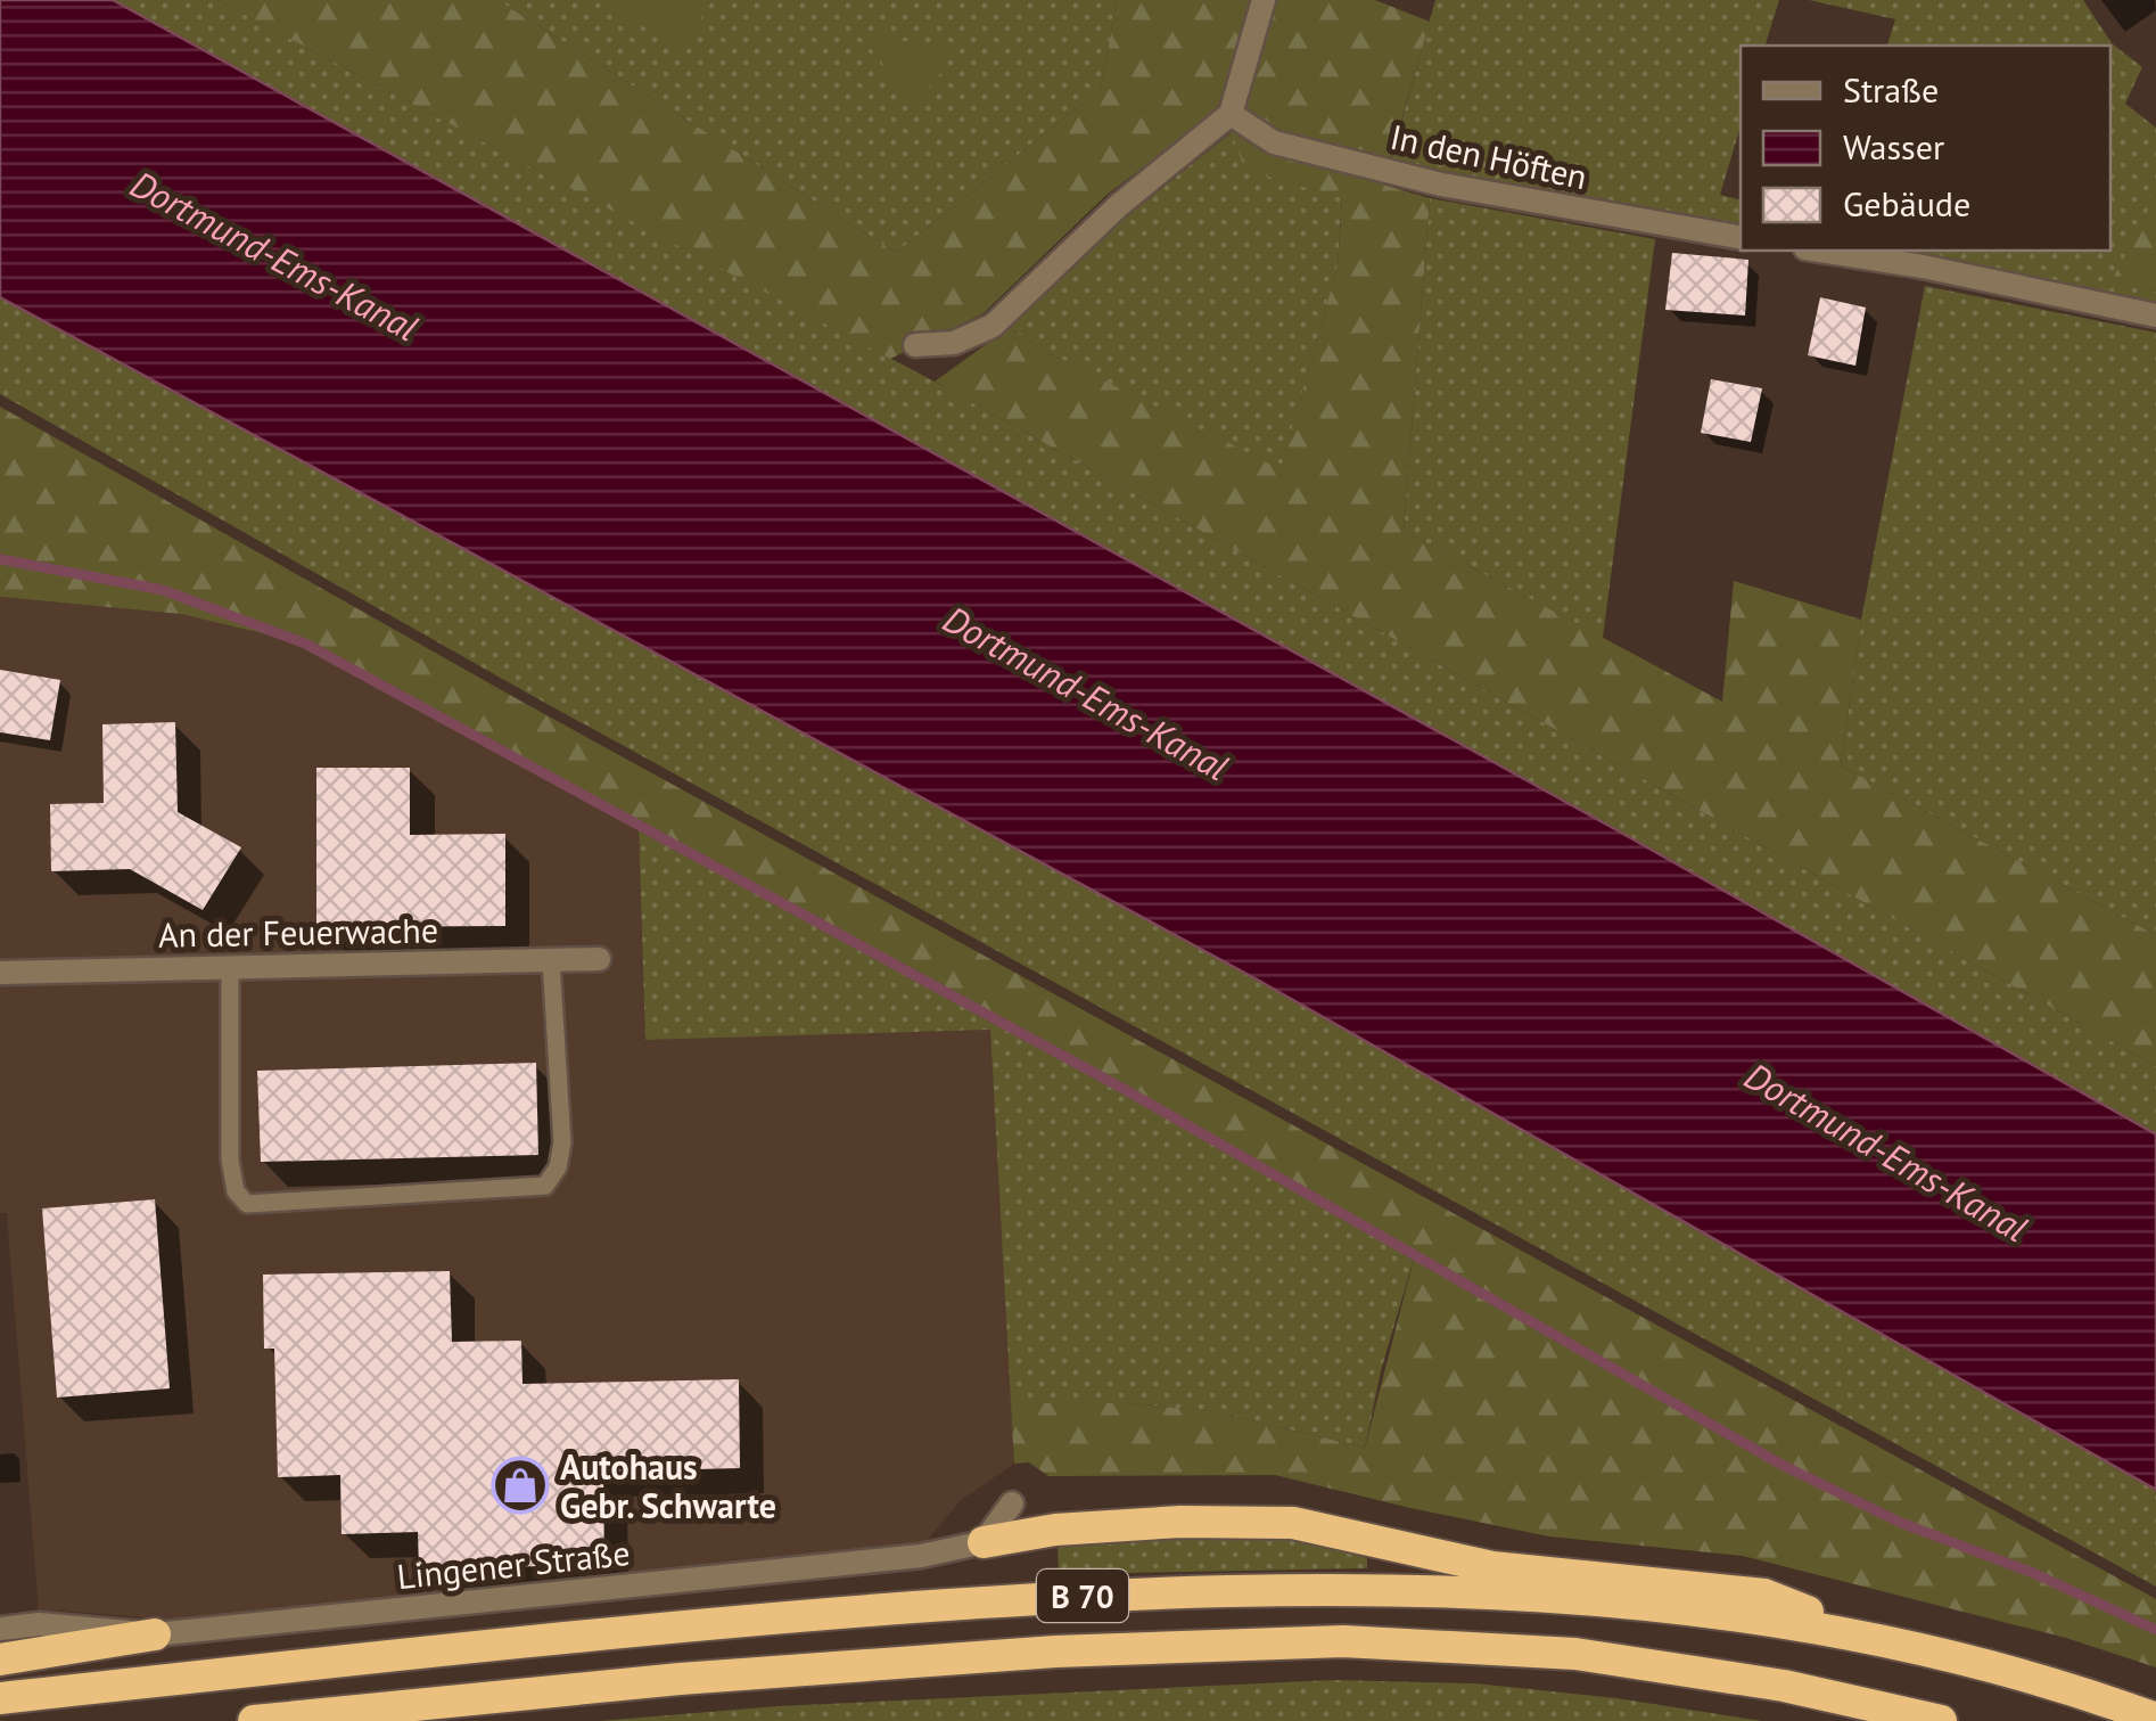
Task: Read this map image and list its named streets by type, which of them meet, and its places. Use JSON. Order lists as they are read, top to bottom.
{
  "streets": {
    "highway": ["B 70"],
    "street": ["In den Höften", "An der Feuerwache", "Lingener Straße"]
  },
  "water": ["Dortmund-Ems-Kanal"],
  "places": {
    "shop": ["Autohaus Gebr. Schwarte"]
  },
  "legend": ["Straße", "Wasser", "Gebäude"]
}
